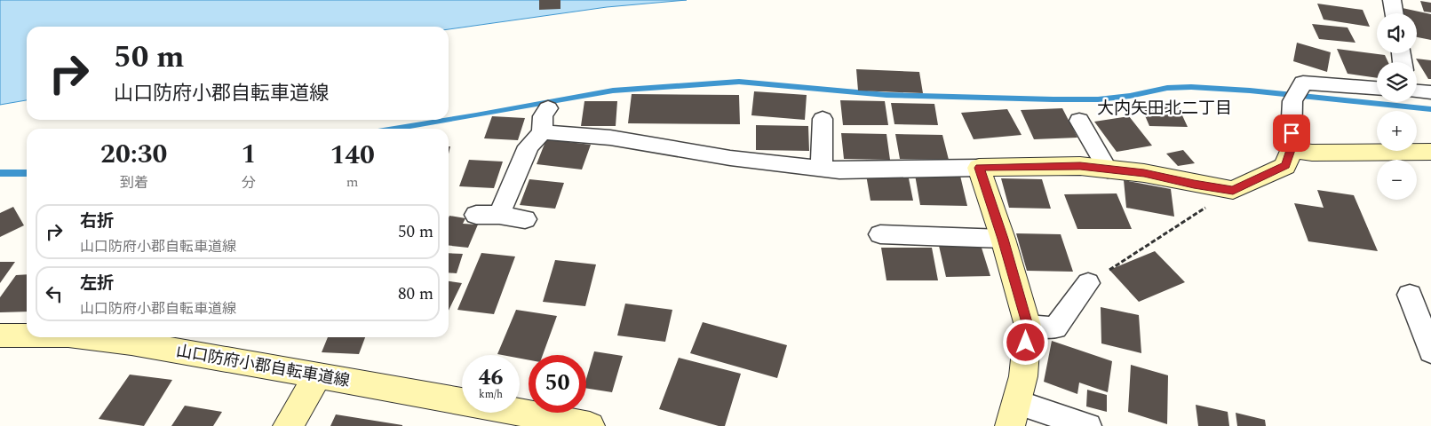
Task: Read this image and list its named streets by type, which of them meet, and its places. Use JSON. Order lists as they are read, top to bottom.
{
  "streets": {
    "main road": ["山口防府小郡自転車道線"]
  },
  "districts": ["大内矢田北二丁目"],
  "page": {
    "map_buttons": ["+", "−"],
    "turn": ["50 m", "山口防府小郡自転車道線"],
    "eta": [
      "20:30",
      "到着",
      "1",
      "分",
      "140",
      "m"
    ],
    "list": [
      {
        "name": "右折",
        "note": "山口防府小郡自転車道線",
        "value": "50 m"
      },
      {
        "name": "左折",
        "note": "山口防府小郡自転車道線",
        "value": "80 m"
      }
    ],
    "speed": "46 km/h",
    "limit": "50"
  }
}
